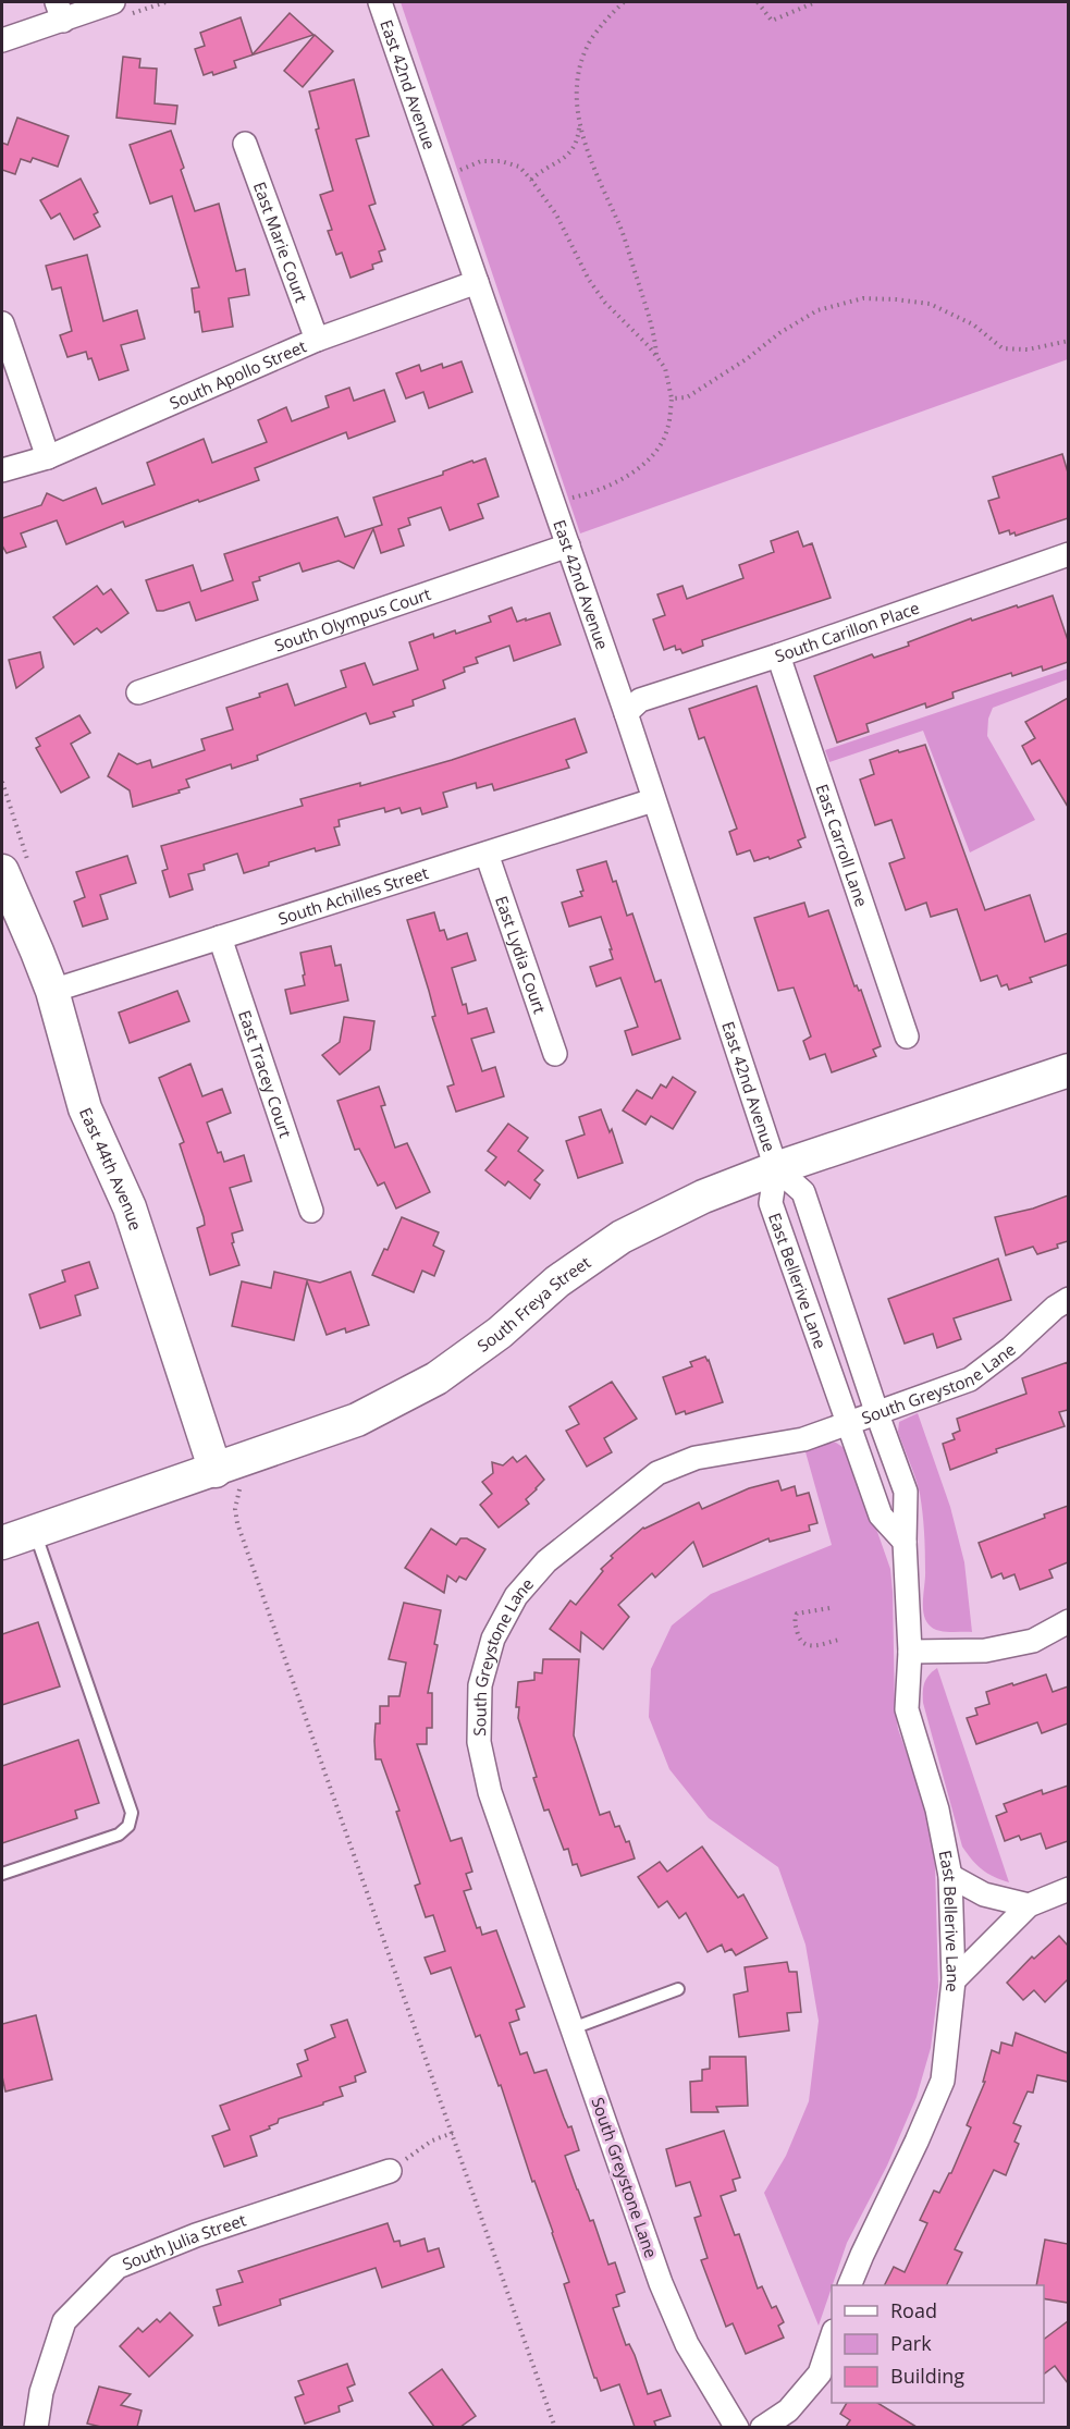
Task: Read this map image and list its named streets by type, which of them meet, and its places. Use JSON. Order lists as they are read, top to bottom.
{
  "streets": {
    "main road": ["East 44th Avenue", "South Freya Street"],
    "street": [
      "East 42nd Avenue",
      "East Marie Court",
      "South Apollo Street",
      "South Olympus Court",
      "South Carillon Place",
      "East Carroll Lane",
      "South Achilles Street",
      "East Lydia Court",
      "East Tracey Court",
      "East Bellerive Lane",
      "South Greystone Lane",
      "South Julia Street"
    ]
  },
  "crossings": [
    ["East 42nd Avenue", "South Apollo Street"],
    ["East 42nd Avenue", "South Olympus Court"],
    ["East 42nd Avenue", "South Carillon Place"],
    ["East 42nd Avenue", "South Achilles Street"],
    ["East 42nd Avenue", "East Bellerive Lane"],
    ["East 42nd Avenue", "South Freya Street"],
    ["East Marie Court", "South Apollo Street"],
    ["South Carillon Place", "East Carroll Lane"],
    ["South Achilles Street", "East Lydia Court"],
    ["South Achilles Street", "East Tracey Court"],
    ["South Achilles Street", "East 44th Avenue"],
    ["East 44th Avenue", "South Freya Street"],
    ["East Bellerive Lane", "South Freya Street"],
    ["East Bellerive Lane", "South Greystone Lane"]
  ],
  "legend": ["Road", "Park", "Building"]
}
